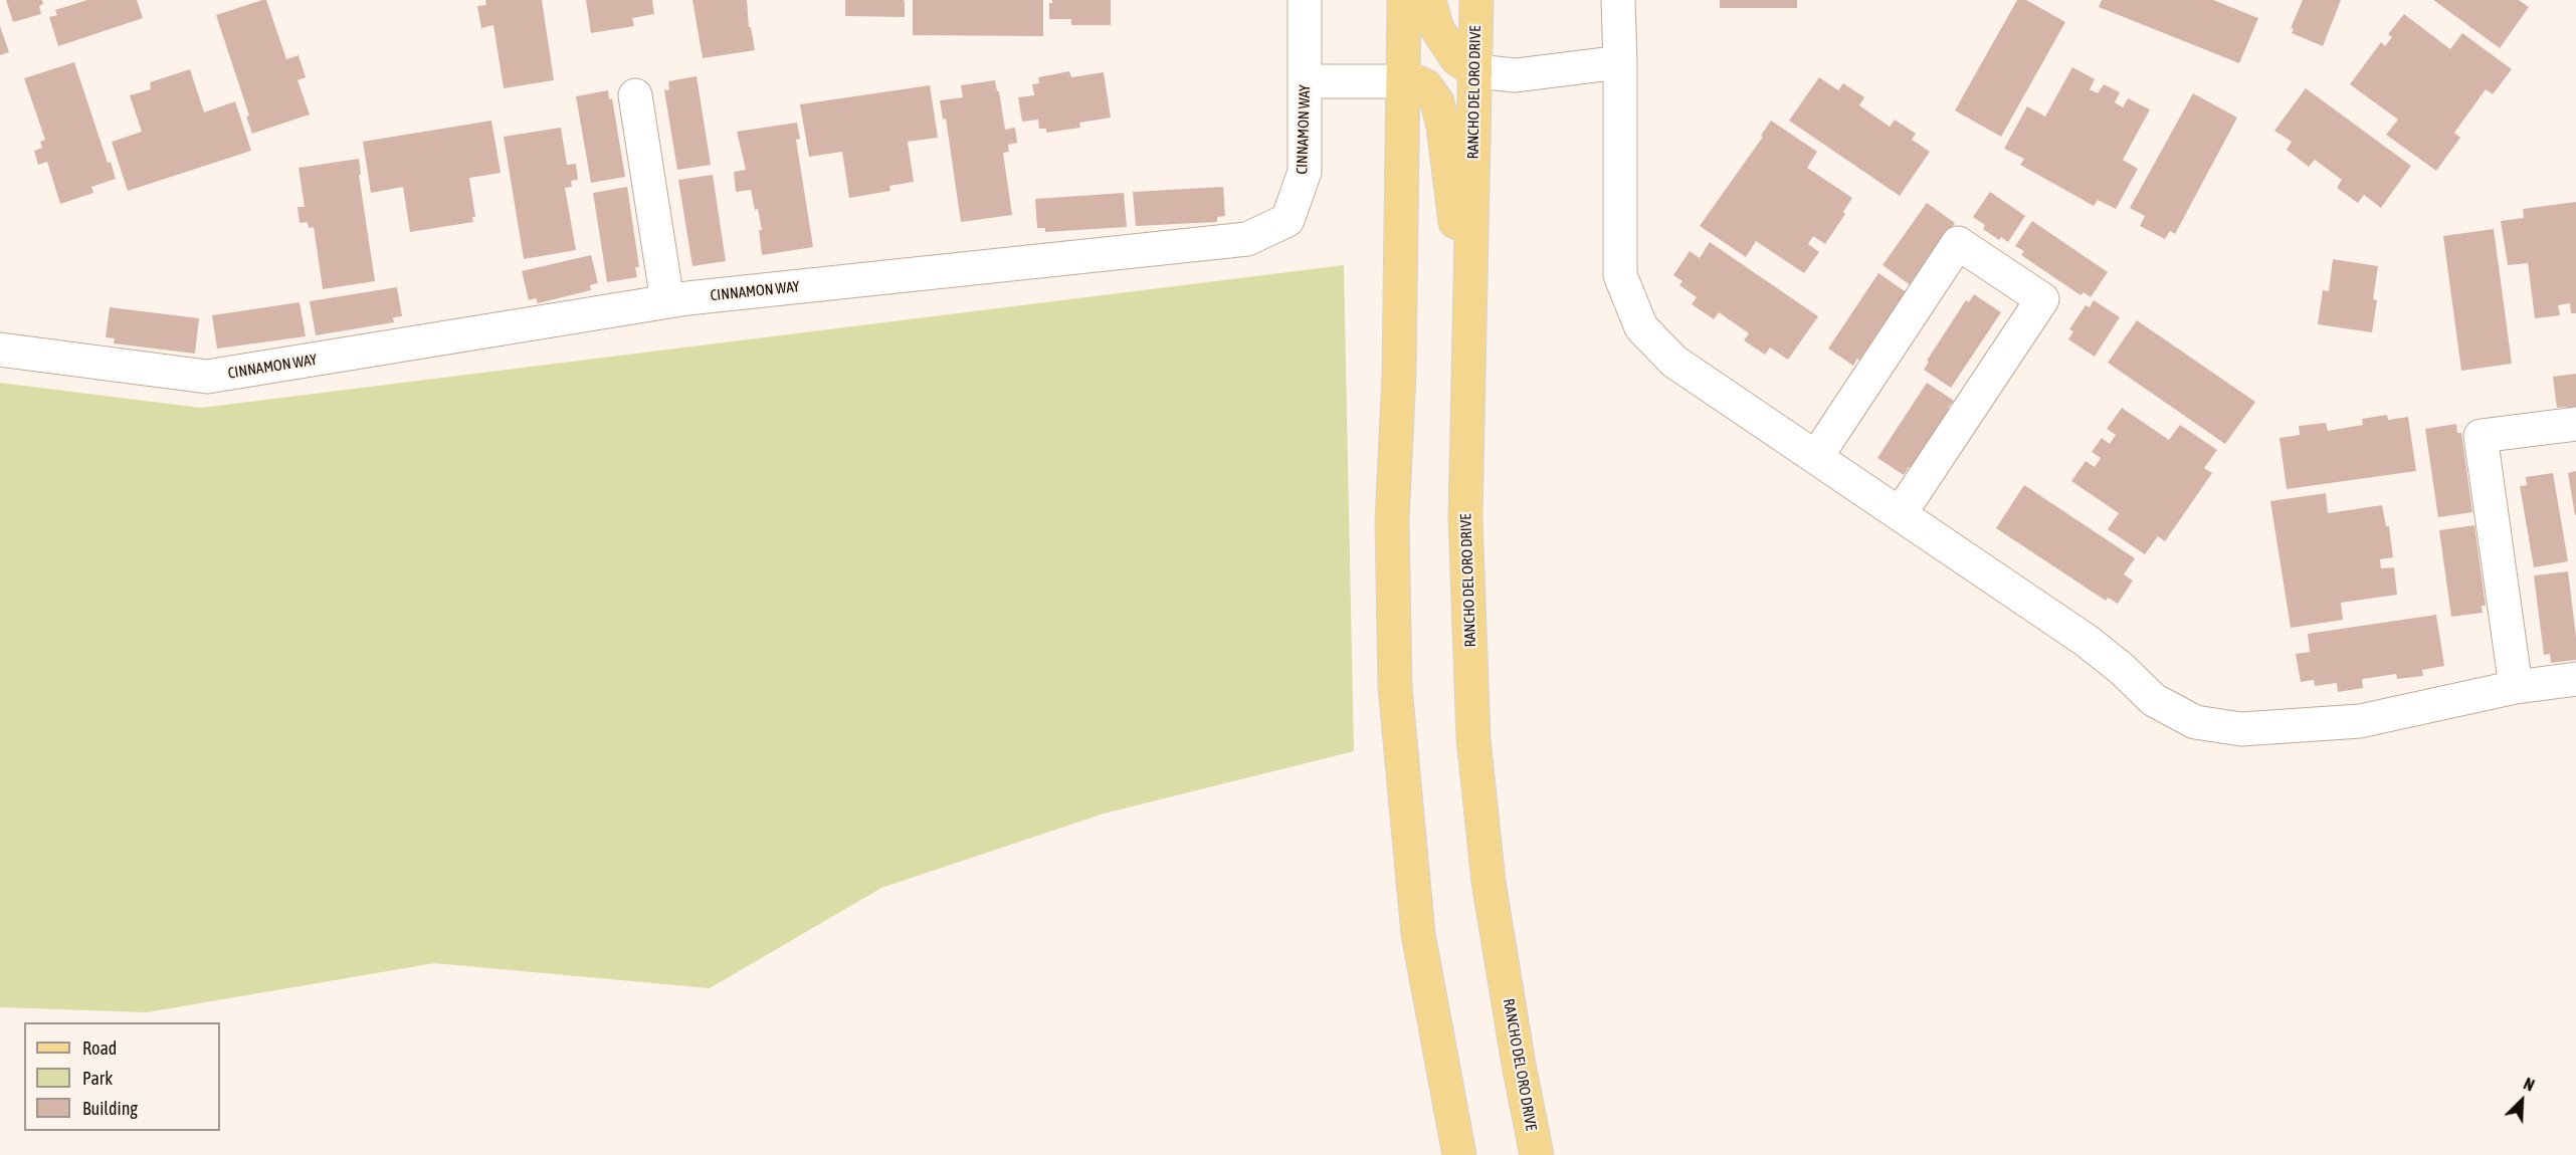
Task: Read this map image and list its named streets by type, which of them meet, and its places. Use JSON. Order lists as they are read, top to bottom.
{
  "streets": {
    "main road": ["RANCHO DEL ORO DRIVE"],
    "street": ["CINNAMON WAY"]
  },
  "legend": ["Road", "Park", "Building"],
  "north": "top right"
}
